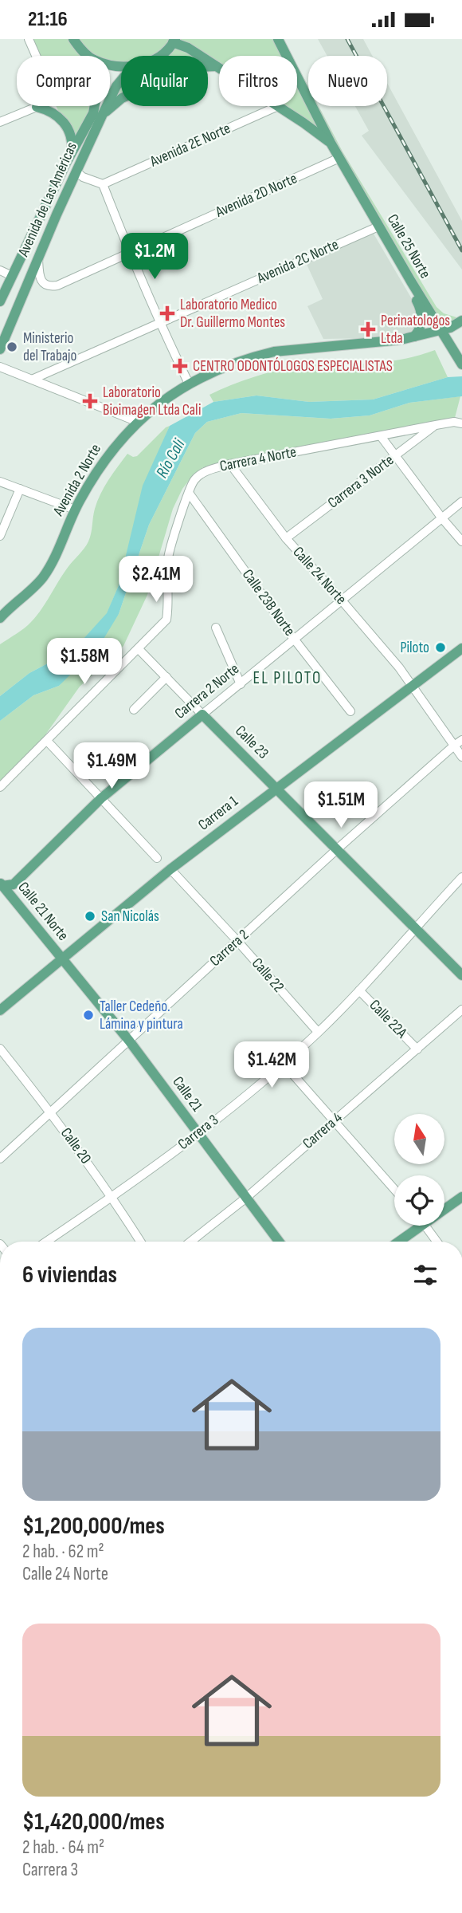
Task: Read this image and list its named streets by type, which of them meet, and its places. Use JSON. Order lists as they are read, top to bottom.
{
  "streets": {
    "main road": [
      "Avenida de Las Américas",
      "Calle 25 Norte",
      "Avenida 2 Norte",
      "Carrera 2 Norte",
      "Calle 23",
      "Carrera 1",
      "Calle 21 Norte",
      "Calle 21"
    ],
    "street": [
      "Avenida 2E Norte",
      "Avenida 2D Norte",
      "Avenida 2C Norte",
      "Carrera 4 Norte",
      "Carrera 3 Norte",
      "Calle 24 Norte",
      "Calle 23B Norte",
      "Carrera 2",
      "Calle 22",
      "Calle 22A",
      "Carrera 4",
      "Carrera 3",
      "Calle 20"
    ]
  },
  "crossings": [
    ["Avenida 2E Norte", "Calle 25 Norte"],
    ["Avenida 2D Norte", "Avenida de Las Américas"],
    ["Avenida 2D Norte", "Calle 25 Norte"],
    ["Calle 25 Norte", "Avenida 2C Norte"],
    ["Calle 25 Norte", "Avenida 2 Norte"],
    ["Carrera 4 Norte", "Carrera 3 Norte"],
    ["Carrera 4 Norte", "Calle 24 Norte"],
    ["Carrera 4 Norte", "Calle 23B Norte"],
    ["Carrera 4 Norte", "Calle 23"],
    ["Carrera 3 Norte", "Calle 24 Norte"],
    ["Calle 24 Norte", "Carrera 2 Norte"],
    ["Calle 24 Norte", "Carrera 1"],
    ["Calle 24 Norte", "Carrera 2"],
    ["Calle 23B Norte", "Carrera 2 Norte"],
    ["Carrera 2 Norte", "Calle 23"],
    ["Calle 23", "Carrera 1"],
    ["Calle 23", "Carrera 2"],
    ["Calle 23", "Carrera 3"],
    ["Carrera 1", "Calle 21 Norte"],
    ["Carrera 1", "Calle 22"],
    ["Carrera 1", "Calle 21"],
    ["Calle 21 Norte", "Calle 21"],
    ["Carrera 2", "Calle 22"],
    ["Carrera 2", "Calle 21"],
    ["Carrera 2", "Calle 20"],
    ["Calle 22", "Carrera 3"],
    ["Calle 22A", "Carrera 4"],
    ["Calle 22A", "Carrera 3"],
    ["Calle 21", "Carrera 4"],
    ["Calle 21", "Carrera 3"],
    ["Carrera 3", "Calle 20"]
  ],
  "districts": ["EL PILOTO"],
  "water": ["Río Cali"],
  "places": {
    "health": [
      "Laboratorio Medico Dr. Guillermo Montes",
      "Perinatologos Ltda",
      "CENTRO ODONTÓLOGOS ESPECIALISTAS",
      "Laboratorio Bioimagen Ltda Cali"
    ],
    "other": [
      "Ministerio del Trabajo",
      "Piloto",
      "San Nicolás",
      "Taller Cedeño. Lámina y pintura"
    ]
  },
  "north": "top",
  "page": {
    "status": "21:16",
    "chip": [
      "Comprar",
      "Alquilar",
      "Filtros",
      "Nuevo"
    ],
    "price": [
      "$1.2M",
      "$2.41M",
      "$1.58M",
      "$1.49M",
      "$1.51M",
      "$1.42M"
    ],
    "heading": "6 viviendas",
    "list": [
      {
        "name": "$1,200,000/mes",
        "note": "2 hab. · 62 m² · Calle 24 Norte"
      },
      {
        "name": "$1,420,000/mes",
        "note": "2 hab. · 64 m² · Carrera 3"
      }
    ]
  }
}
